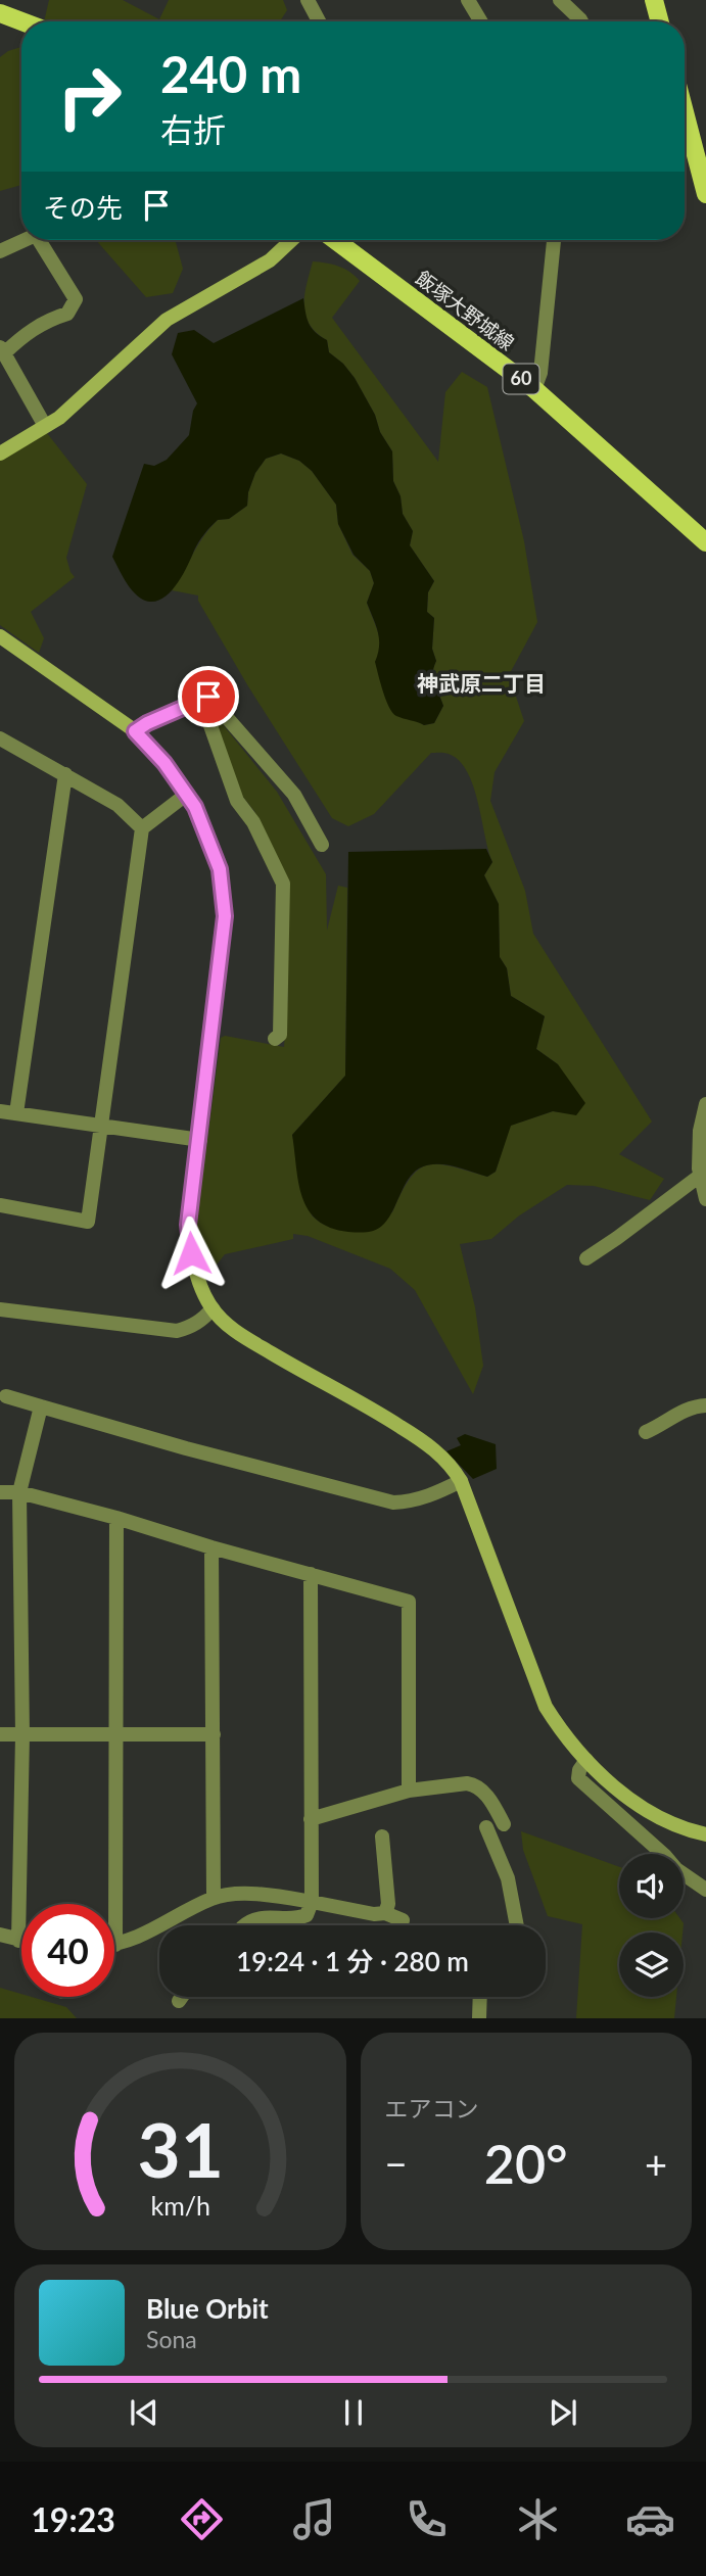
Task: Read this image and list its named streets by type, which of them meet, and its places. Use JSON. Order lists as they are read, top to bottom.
{
  "streets": {
    "main road": ["飯塚大野城線", "60"]
  },
  "districts": ["神武原二丁目"],
  "page": {
    "turn": ["240 m", "右折"],
    "then": "その先",
    "limit": "40",
    "trip": "19:24 · 1 分 · 280 m",
    "tile": "エアコン",
    "heat": ["−", "20°", "+"],
    "song": ["Blue Orbit", "Sona"],
    "tabs": "19:23",
    "gauge": ["31", "km/h"]
  }
}
